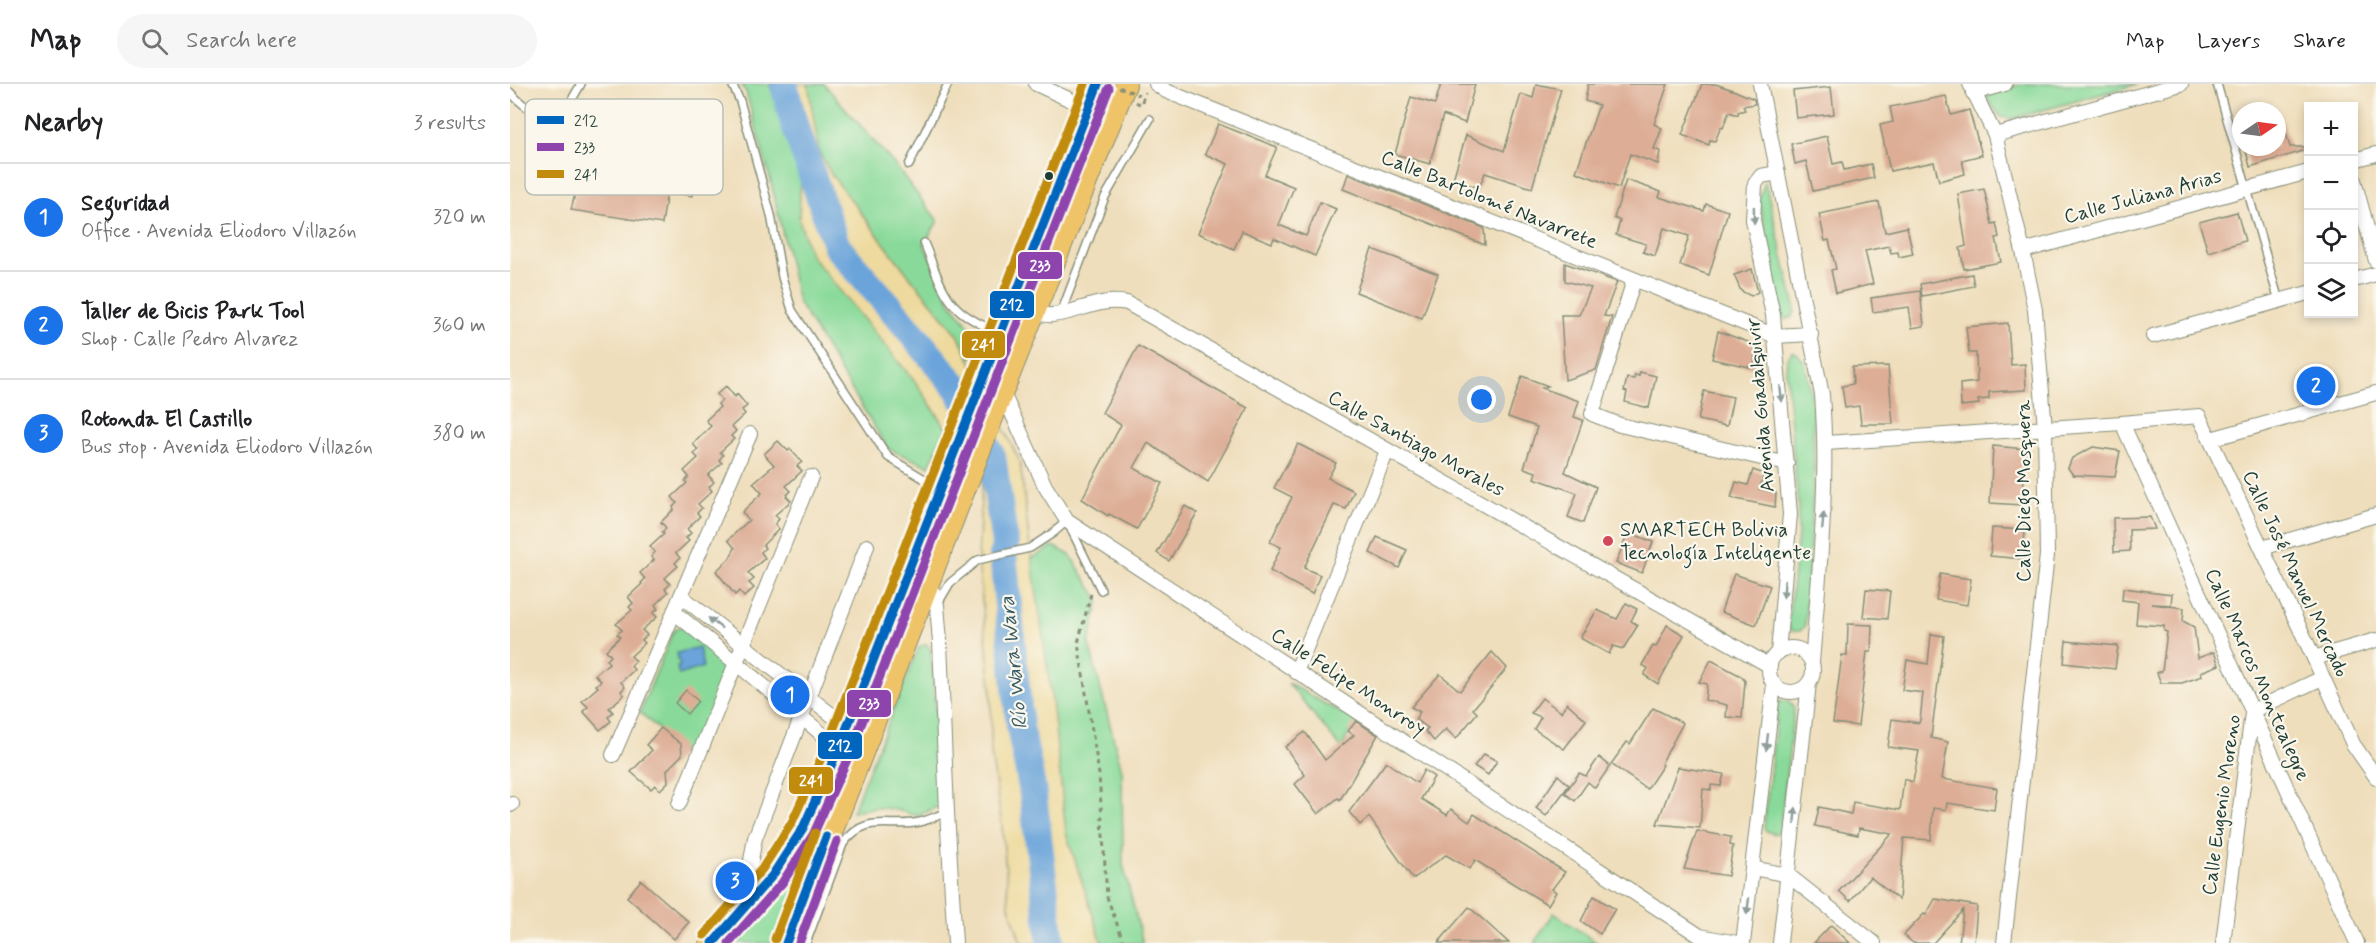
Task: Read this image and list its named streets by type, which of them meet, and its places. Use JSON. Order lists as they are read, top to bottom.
{
  "streets": {
    "street": [
      "Calle Juliana Arias",
      "Calle Bartolomé Navarrete",
      "Avenida Guadalquivir",
      "Calle Santiago Morales",
      "Calle Diego Mosquera",
      "Calle José Manuel Mercado",
      "Calle Marcos Montealegre",
      "Calle Felipe Monrroy",
      "Calle Eugenio Moreno"
    ]
  },
  "crossings": [
    ["Calle Juliana Arias", "Calle Diego Mosquera"],
    ["Calle Bartolomé Navarrete", "Avenida Guadalquivir"],
    ["Avenida Guadalquivir", "Calle Santiago Morales"],
    ["Calle José Manuel Mercado", "Calle Marcos Montealegre"],
    ["Calle José Manuel Mercado", "Calle Eugenio Moreno"],
    ["Calle Marcos Montealegre", "Calle Eugenio Moreno"]
  ],
  "water": ["Río Wara Wara"],
  "places": ["SMARTECH Bolivia Tecnología Inteligente"],
  "lines": ["transit line 212", "transit line 241", "transit line 233"],
  "legend": ["212", "233", "241"],
  "north": "right",
  "page": {
    "header": "Map",
    "search": "Search here",
    "nav": ["Map", "Layers", "Share"],
    "heading": ["Nearby", "3 results"],
    "map_buttons": ["+", "−"],
    "list": [
      {
        "mark": "1",
        "name": "Seguridad",
        "note": "Office · Avenida Eliodoro Villazón",
        "value": "320 m"
      },
      {
        "mark": "2",
        "name": "Taller de Bicis Park Tool",
        "note": "Shop · Calle Pedro Alvarez",
        "value": "360 m"
      },
      {
        "mark": "3",
        "name": "Rotonda El Castillo",
        "note": "Bus stop · Avenida Eliodoro Villazón",
        "value": "380 m"
      }
    ],
    "pins": ["2", "1", "3"]
  }
}
